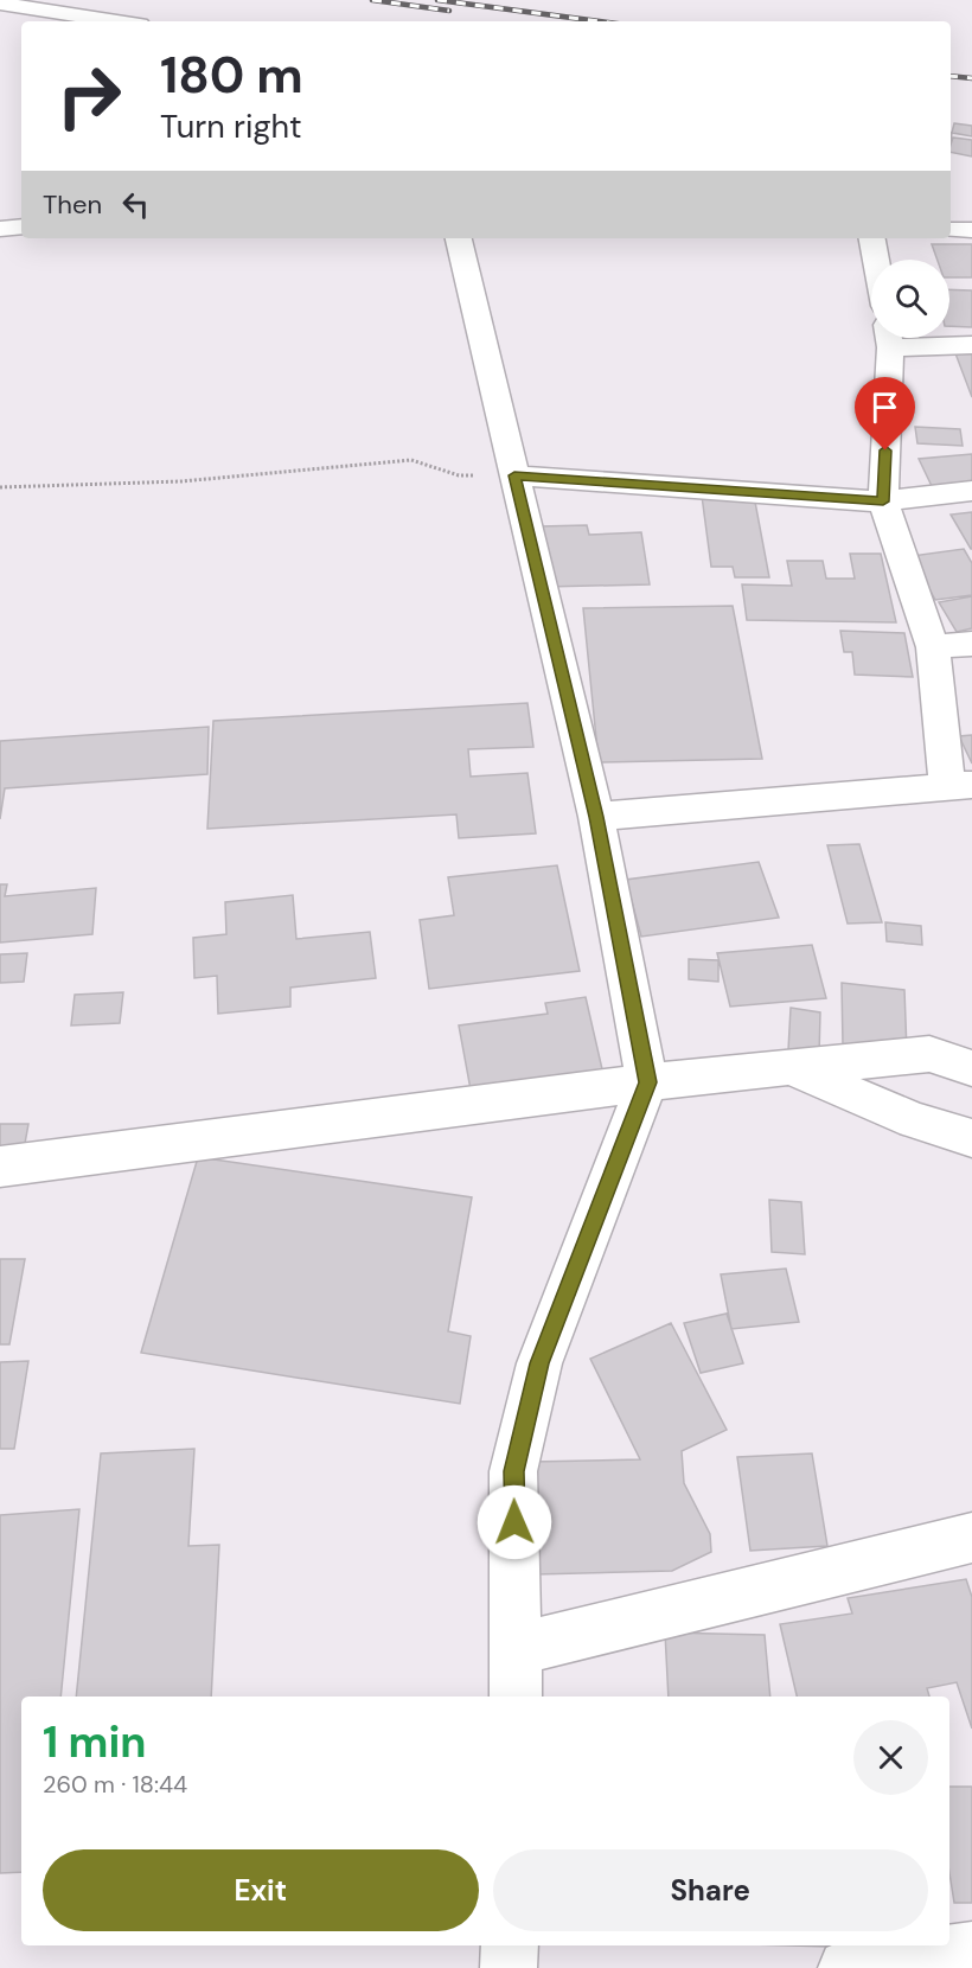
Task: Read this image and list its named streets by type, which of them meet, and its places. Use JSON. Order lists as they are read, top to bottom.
{
  "page": {
    "turn": ["180 m", "Turn right"],
    "then": "Then",
    "heading": ["1 min", "260 m · 18:44"],
    "buttons": ["Exit", "Share"]
  }
}
